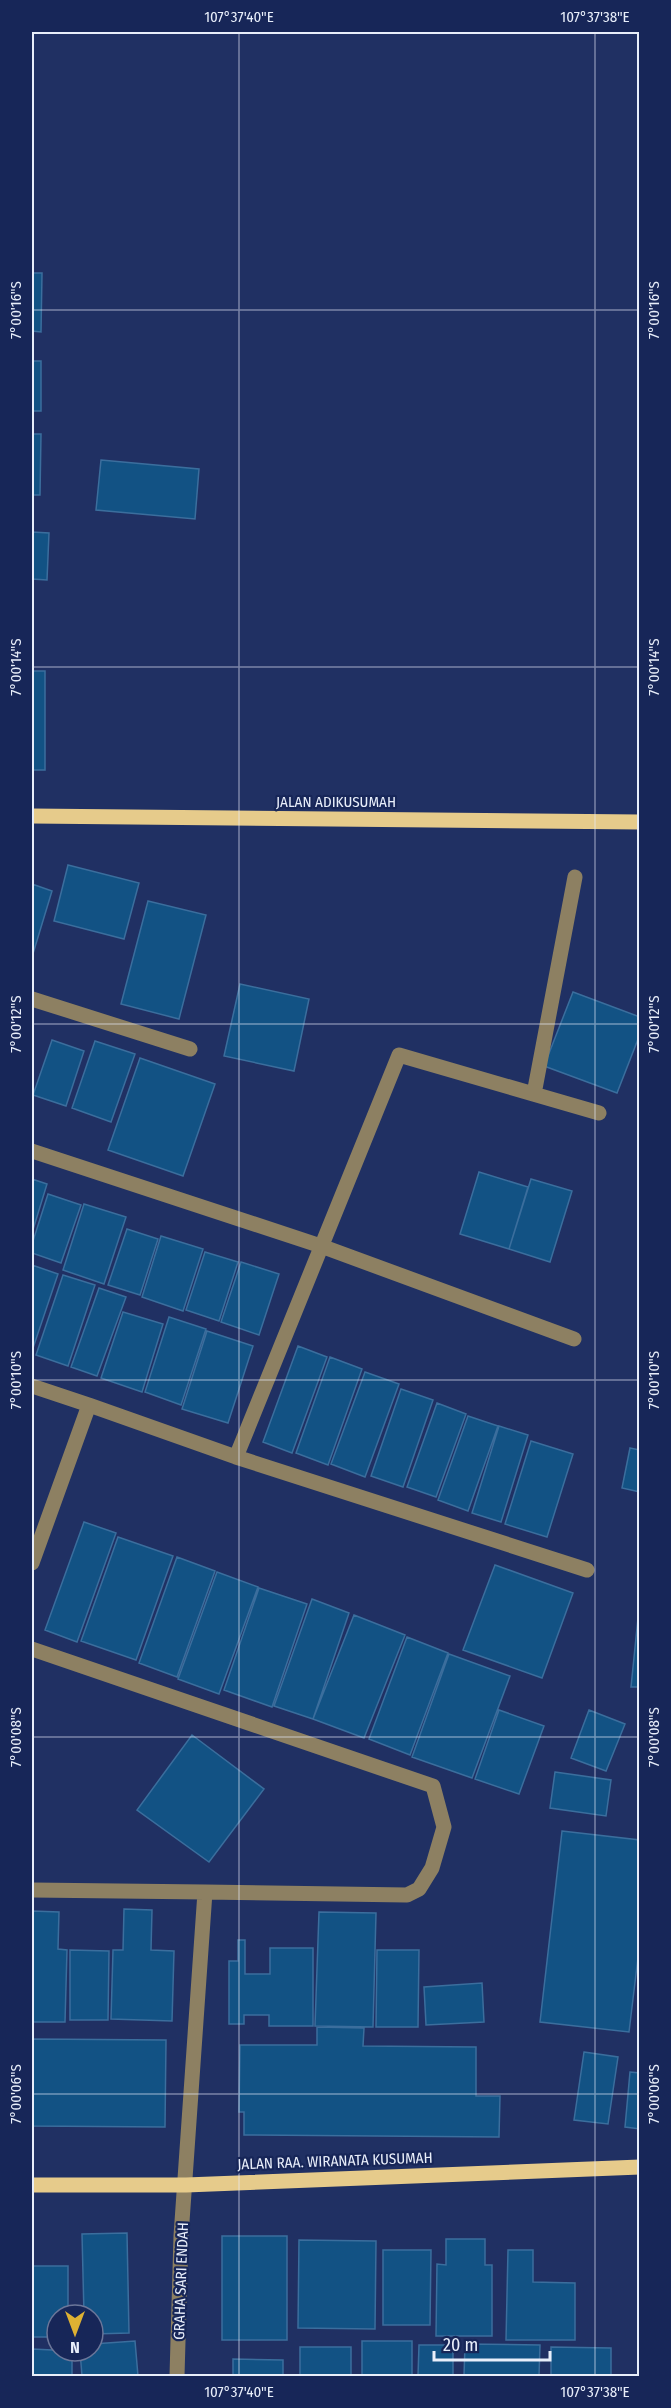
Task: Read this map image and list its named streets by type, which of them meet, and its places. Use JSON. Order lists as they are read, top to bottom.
{
  "streets": {
    "main road": ["JALAN ADIKUSUMAH", "JALAN RAA. WIRANATA KUSUMAH"],
    "street": ["GRAHA SARI ENDAH"]
  },
  "crossings": [
    ["JALAN RAA. WIRANATA KUSUMAH", "GRAHA SARI ENDAH"]
  ],
  "scale_bar": "20 m",
  "north": "bottom",
  "coordinates": [
    "107°37'40\"E",
    "107°37'38\"E",
    "7°00'16\"S",
    "7°00'14\"S",
    "7°00'12\"S",
    "7°00'10\"S",
    "7°00'08\"S",
    "7°00'06\"S"
  ]
}
